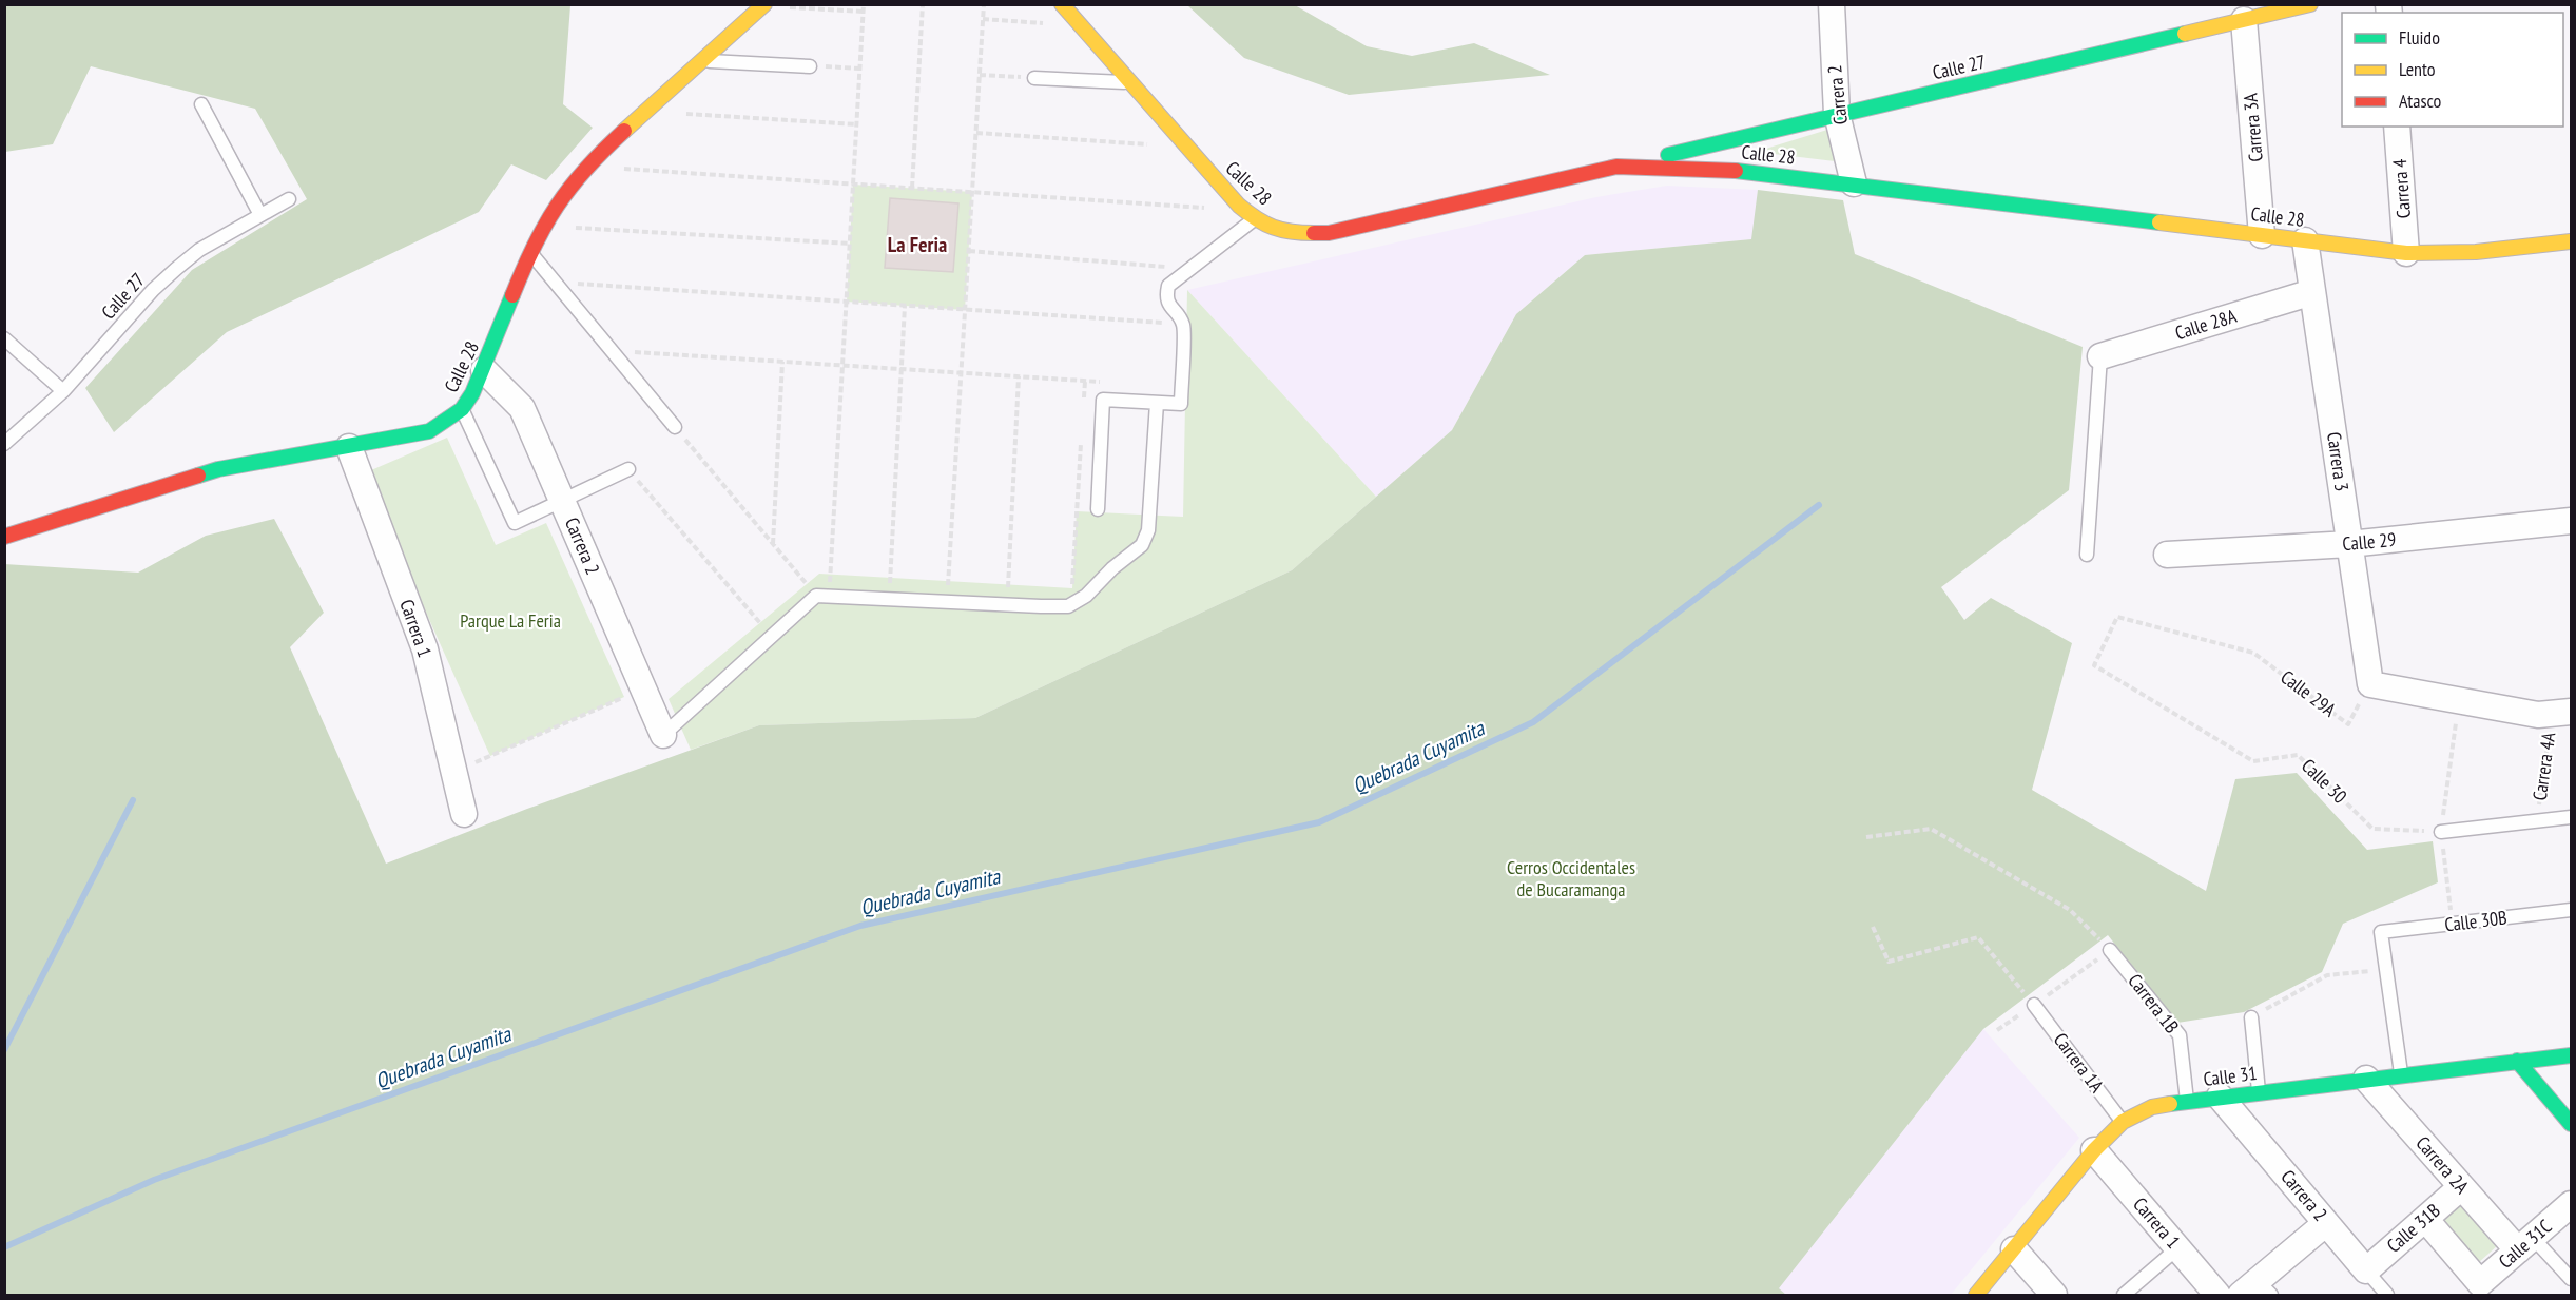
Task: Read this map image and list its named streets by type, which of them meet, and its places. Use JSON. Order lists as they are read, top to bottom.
{
  "streets": {
    "street": [
      "Calle 27",
      "Carrera 2",
      "Carrera 3A",
      "Calle 28",
      "Carrera 4",
      "Calle 28A",
      "Carrera 3",
      "Calle 29",
      "Carrera 1",
      "Calle 31",
      "Carrera 2A",
      "Calle 31B",
      "Calle 31C"
    ],
    "lane": ["Calle 30B", "Carrera 1B", "Carrera 1A"],
    "path": ["Calle 29A", "Carrera 4A", "Calle 30"]
  },
  "crossings": [
    ["Calle 27", "Carrera 2"],
    ["Calle 27", "Carrera 3A"],
    ["Calle 27", "Calle 28"],
    ["Carrera 2", "Calle 28"],
    ["Carrera 2", "Calle 31"],
    ["Carrera 2", "Calle 31B"],
    ["Carrera 3A", "Calle 28"],
    ["Calle 28", "Carrera 4"],
    ["Calle 28", "Carrera 3"],
    ["Calle 28", "Carrera 1"],
    ["Calle 28A", "Carrera 3"],
    ["Carrera 3", "Calle 29"],
    ["Carrera 3", "Calle 29A"],
    ["Carrera 1", "Calle 31"],
    ["Calle 29A", "Calle 30"],
    ["Carrera 1B", "Calle 31"],
    ["Carrera 1A", "Calle 31"],
    ["Calle 31", "Carrera 2A"],
    ["Carrera 2A", "Calle 31B"],
    ["Carrera 2A", "Calle 31C"]
  ],
  "districts": ["La Feria"],
  "water": ["Quebrada Cuyamita"],
  "parks": ["Parque La Feria", "Cerros Occidentales de Bucaramanga"],
  "legend": ["Fluido", "Lento", "Atasco"]
}
